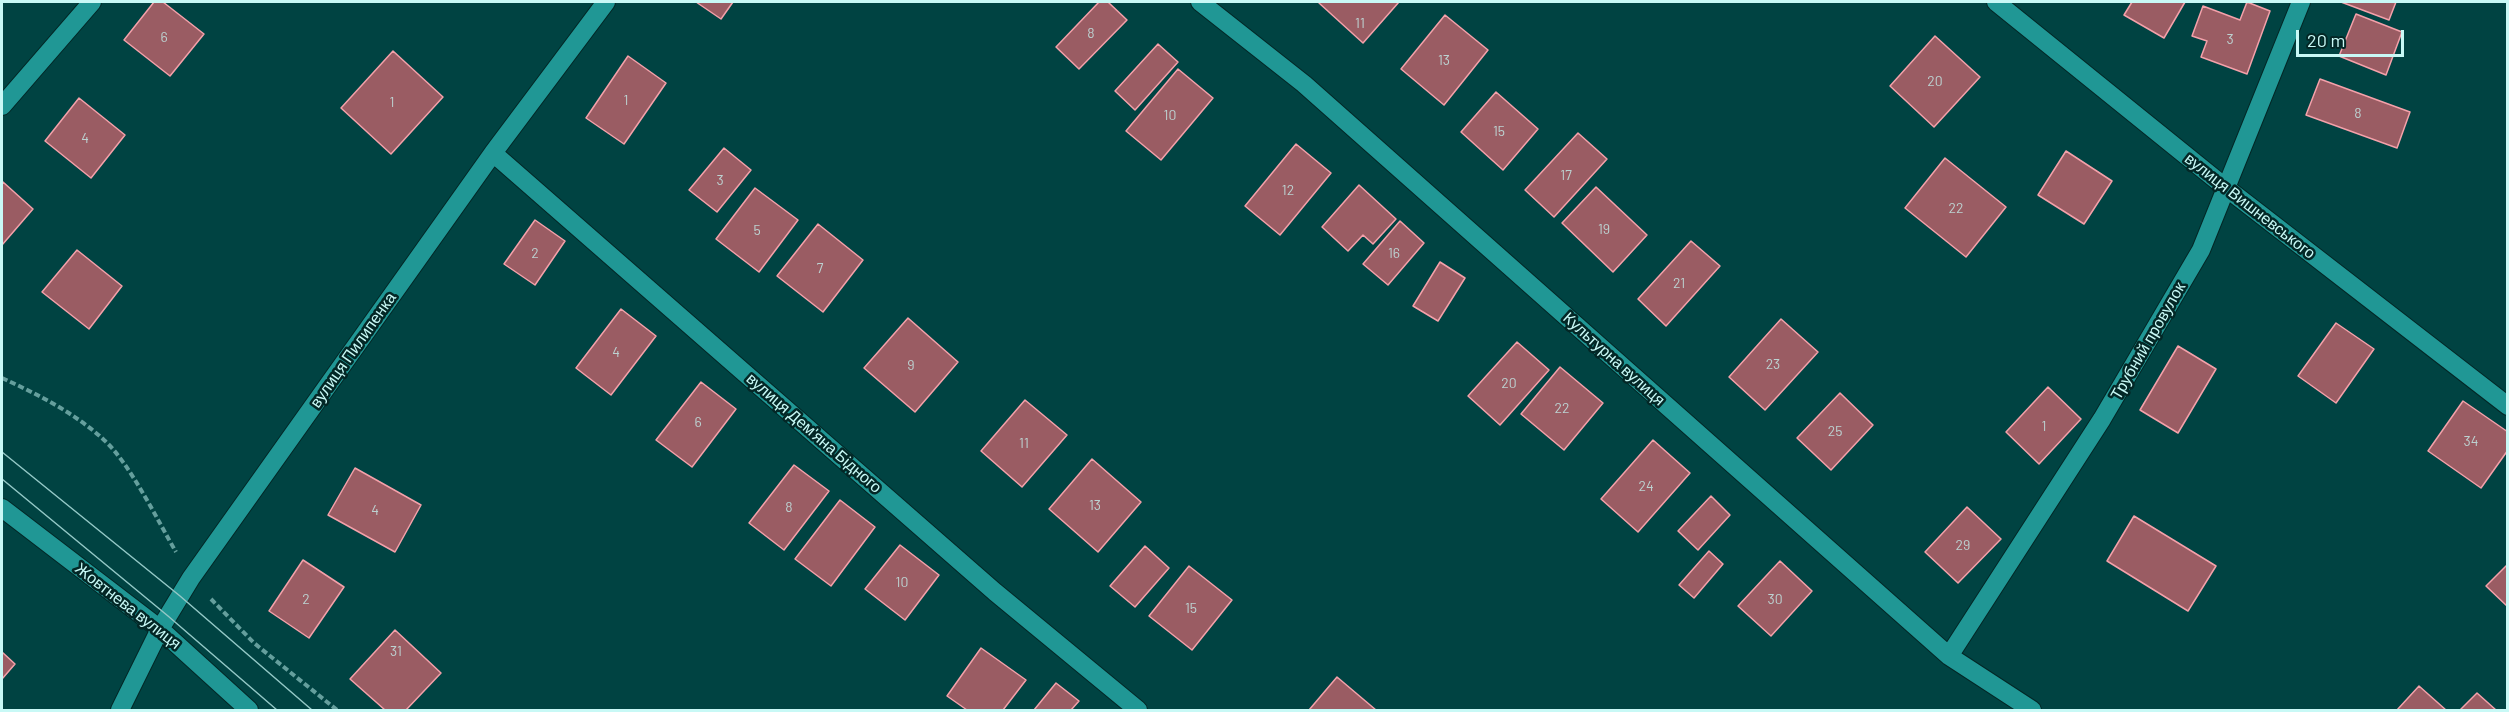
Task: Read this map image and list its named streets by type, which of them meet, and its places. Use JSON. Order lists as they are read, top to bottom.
{
  "streets": {
    "street": [
      "вулиця Вишневського",
      "Трубний провулок",
      "вулиця Пилипенка",
      "Культурна вулиця",
      "вулиця Дем'яна Бідного",
      "Жовтнева вулиця"
    ]
  },
  "crossings": [
    ["вулиця Вишневського", "Трубний провулок"],
    ["Трубний провулок", "Культурна вулиця"],
    ["вулиця Пилипенка", "вулиця Дем'яна Бідного"],
    ["вулиця Пилипенка", "Жовтнева вулиця"]
  ],
  "house_numbers": [
    "11",
    "8",
    "6",
    "3",
    "13",
    "20",
    "1",
    "1",
    "8",
    "10",
    "15",
    "4",
    "17",
    "3",
    "12",
    "22",
    "19",
    "5",
    "2",
    "16",
    "7",
    "21",
    "4",
    "23",
    "9",
    "20",
    "22",
    "6",
    "1",
    "25",
    "34",
    "11",
    "24",
    "13",
    "8",
    "4",
    "29",
    "10",
    "2",
    "30",
    "15",
    "31"
  ],
  "scale_bar": "20 m"
}
